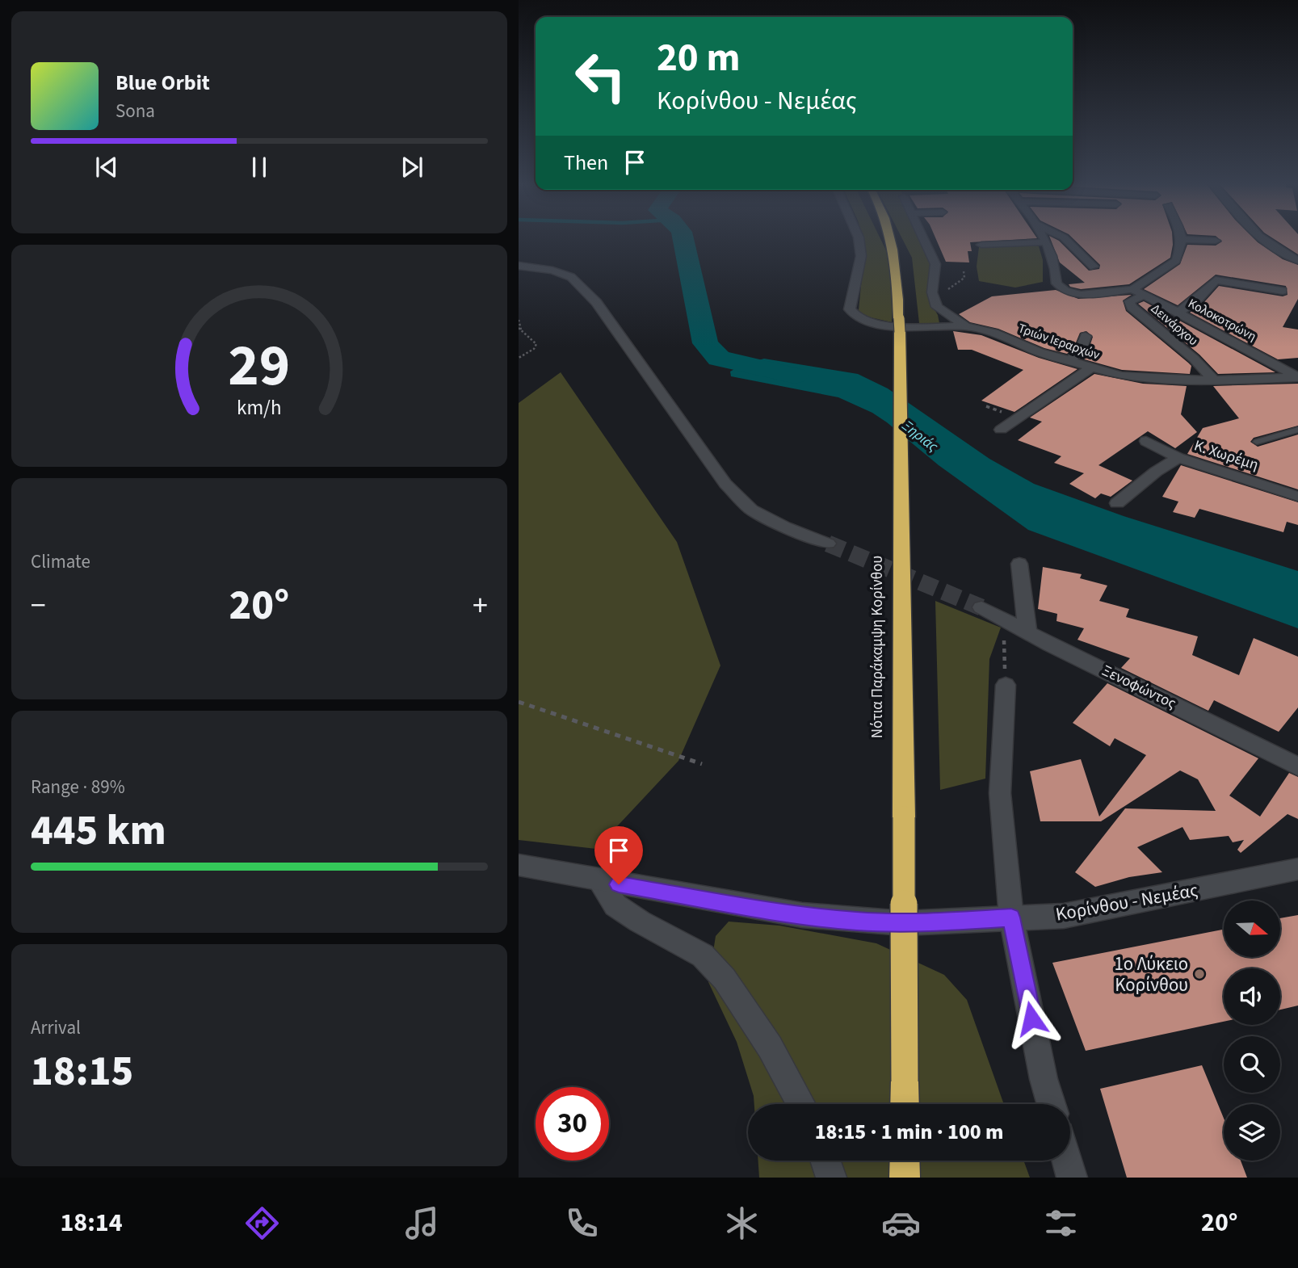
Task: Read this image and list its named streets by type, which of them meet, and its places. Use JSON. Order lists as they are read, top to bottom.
{
  "streets": {
    "highway": ["Νότια Παράκαμψη Κορίνθου"],
    "street": [
      "Κολοκοτρώνη",
      "Δεινάρχου",
      "Τριών Ιεραρχών",
      "Κ. Χωρέμη",
      "Ξενοφώντος",
      "Κορίνθου - Νεμέας"
    ]
  },
  "crossings": [
    ["Κολοκοτρώνη", "Δεινάρχου"],
    ["Κολοκοτρώνη", "Τριών Ιεραρχών"],
    ["Δεινάρχου", "Τριών Ιεραρχών"]
  ],
  "water": ["Ξηριάς"],
  "places": ["1ο Λύκειο Κορίνθου"],
  "north": "right",
  "page": {
    "turn": ["20 m", "Κορίνθου - Νεμέας"],
    "song": ["Blue Orbit", "Sona"],
    "then": "Then",
    "tile": [
      "Climate",
      ["Range · 89%", "445 km"],
      ["Arrival", "18:15"]
    ],
    "heat": ["−", "20°", "+"],
    "limit": "30",
    "trip": "18:15 · 1 min · 100 m",
    "tabs": ["18:14", "20°"],
    "gauge": ["29", "km/h"]
  }
}
